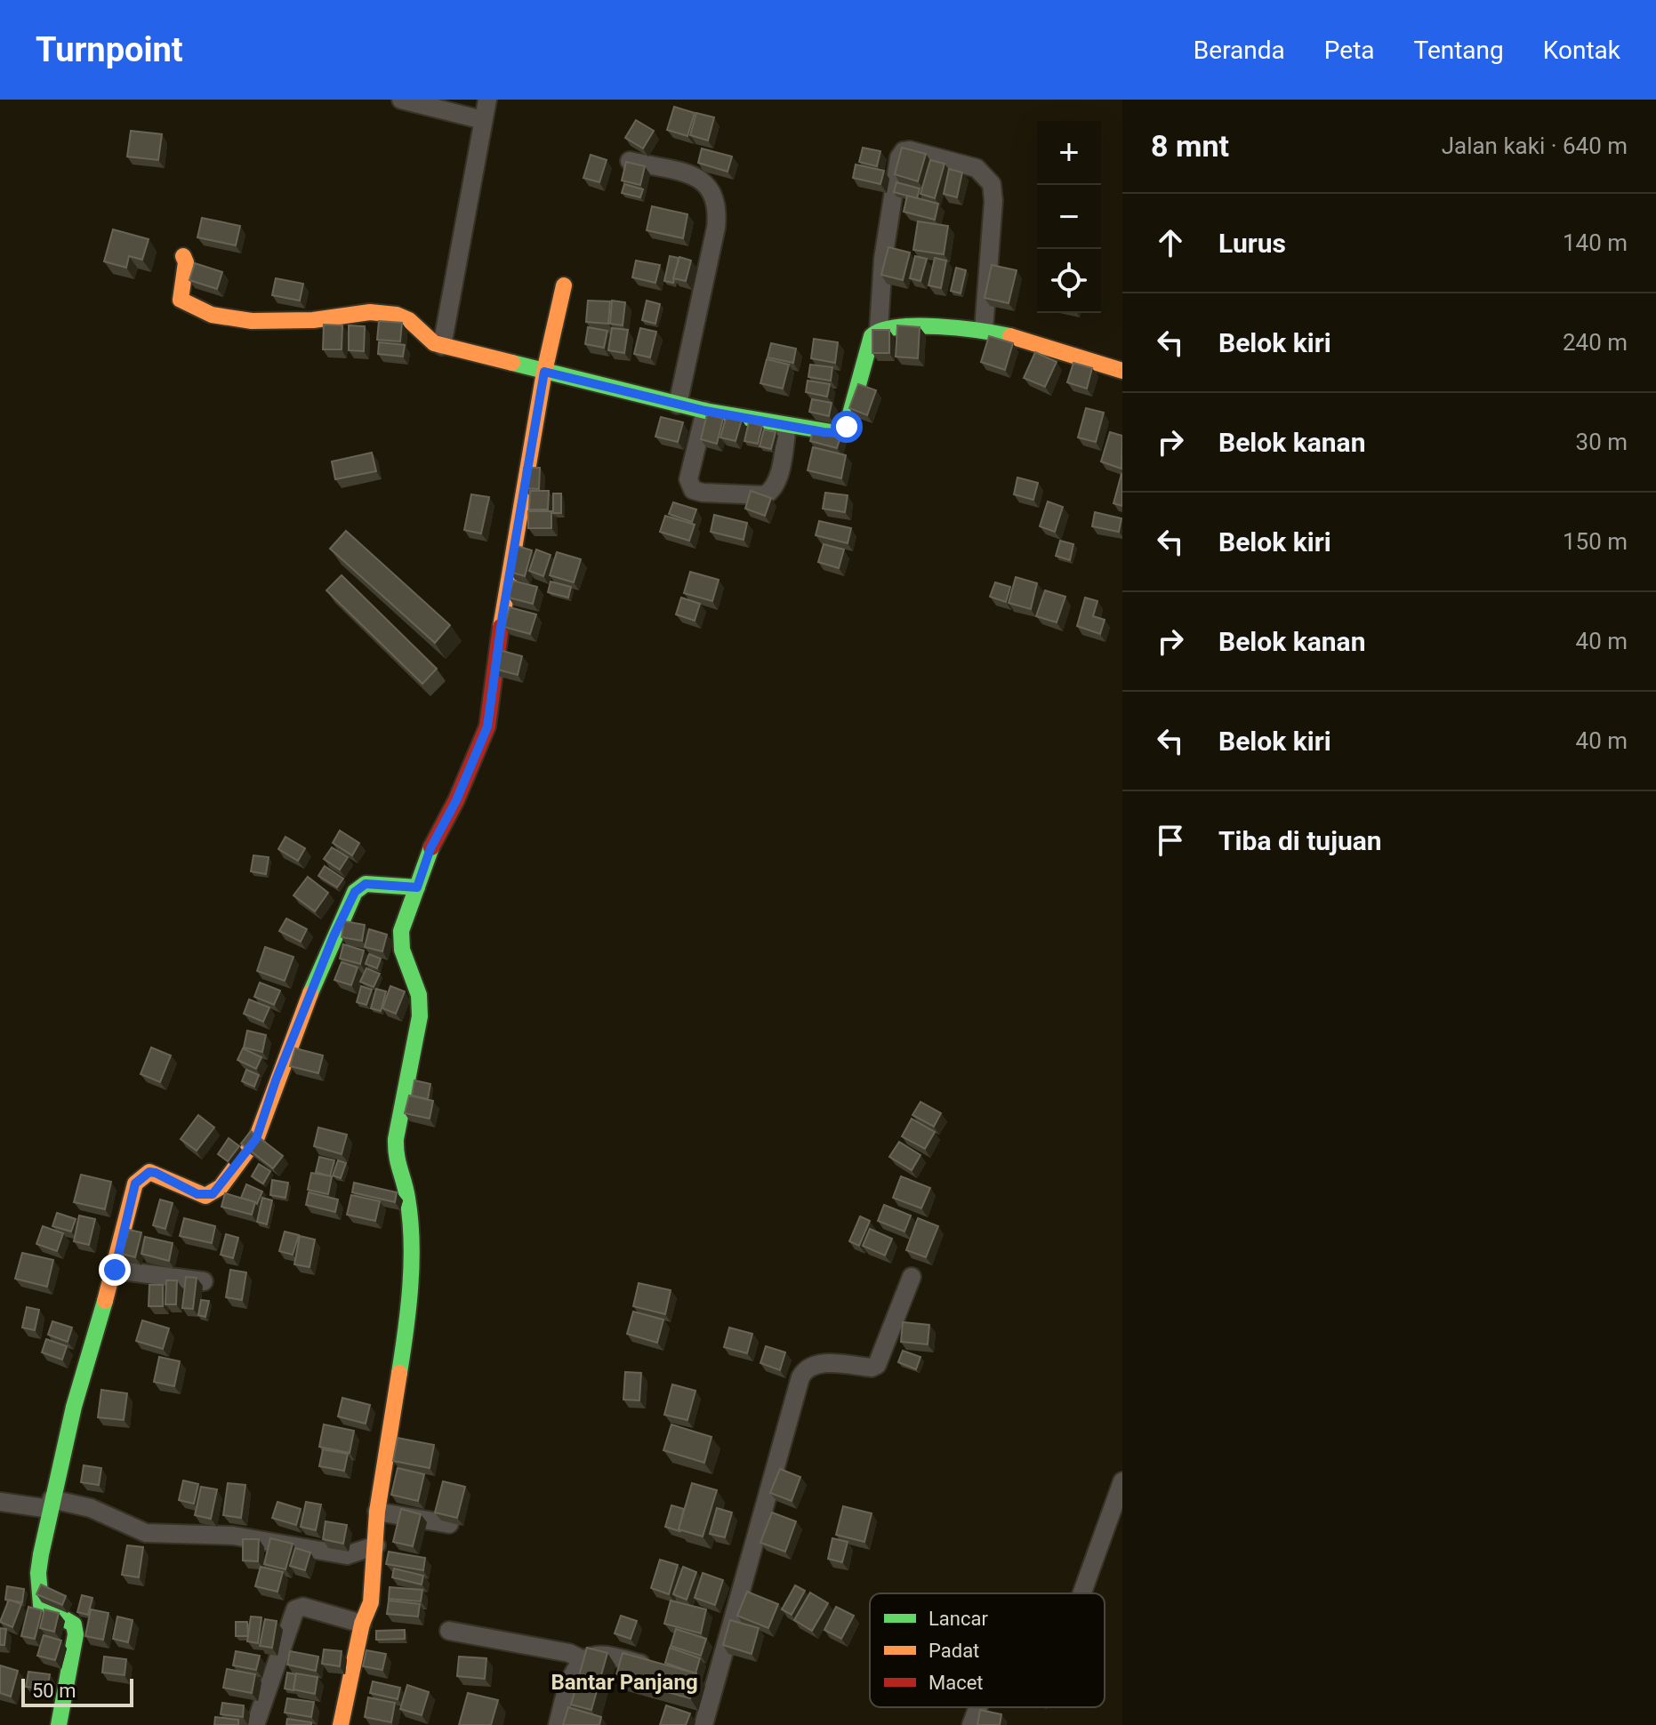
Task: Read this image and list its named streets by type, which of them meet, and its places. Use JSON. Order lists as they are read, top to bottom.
{
  "districts": ["Bantar Panjang"],
  "legend": ["Lancar", "Padat", "Macet"],
  "scale_bar": "50 m",
  "page": {
    "header": "Turnpoint",
    "nav": [
      "Beranda",
      "Peta",
      "Tentang",
      "Kontak"
    ],
    "heading": ["8 mnt", "Jalan kaki · 640 m"],
    "map_buttons": ["+", "−"],
    "list": [
      ["Lurus", "140 m"],
      ["Belok kiri", "240 m"],
      ["Belok kanan", "30 m"],
      ["Belok kiri", "150 m"],
      ["Belok kanan", "40 m"],
      ["Belok kiri", "40 m"],
      "Tiba di tujuan"
    ],
    "scale": "50 m"
  }
}
